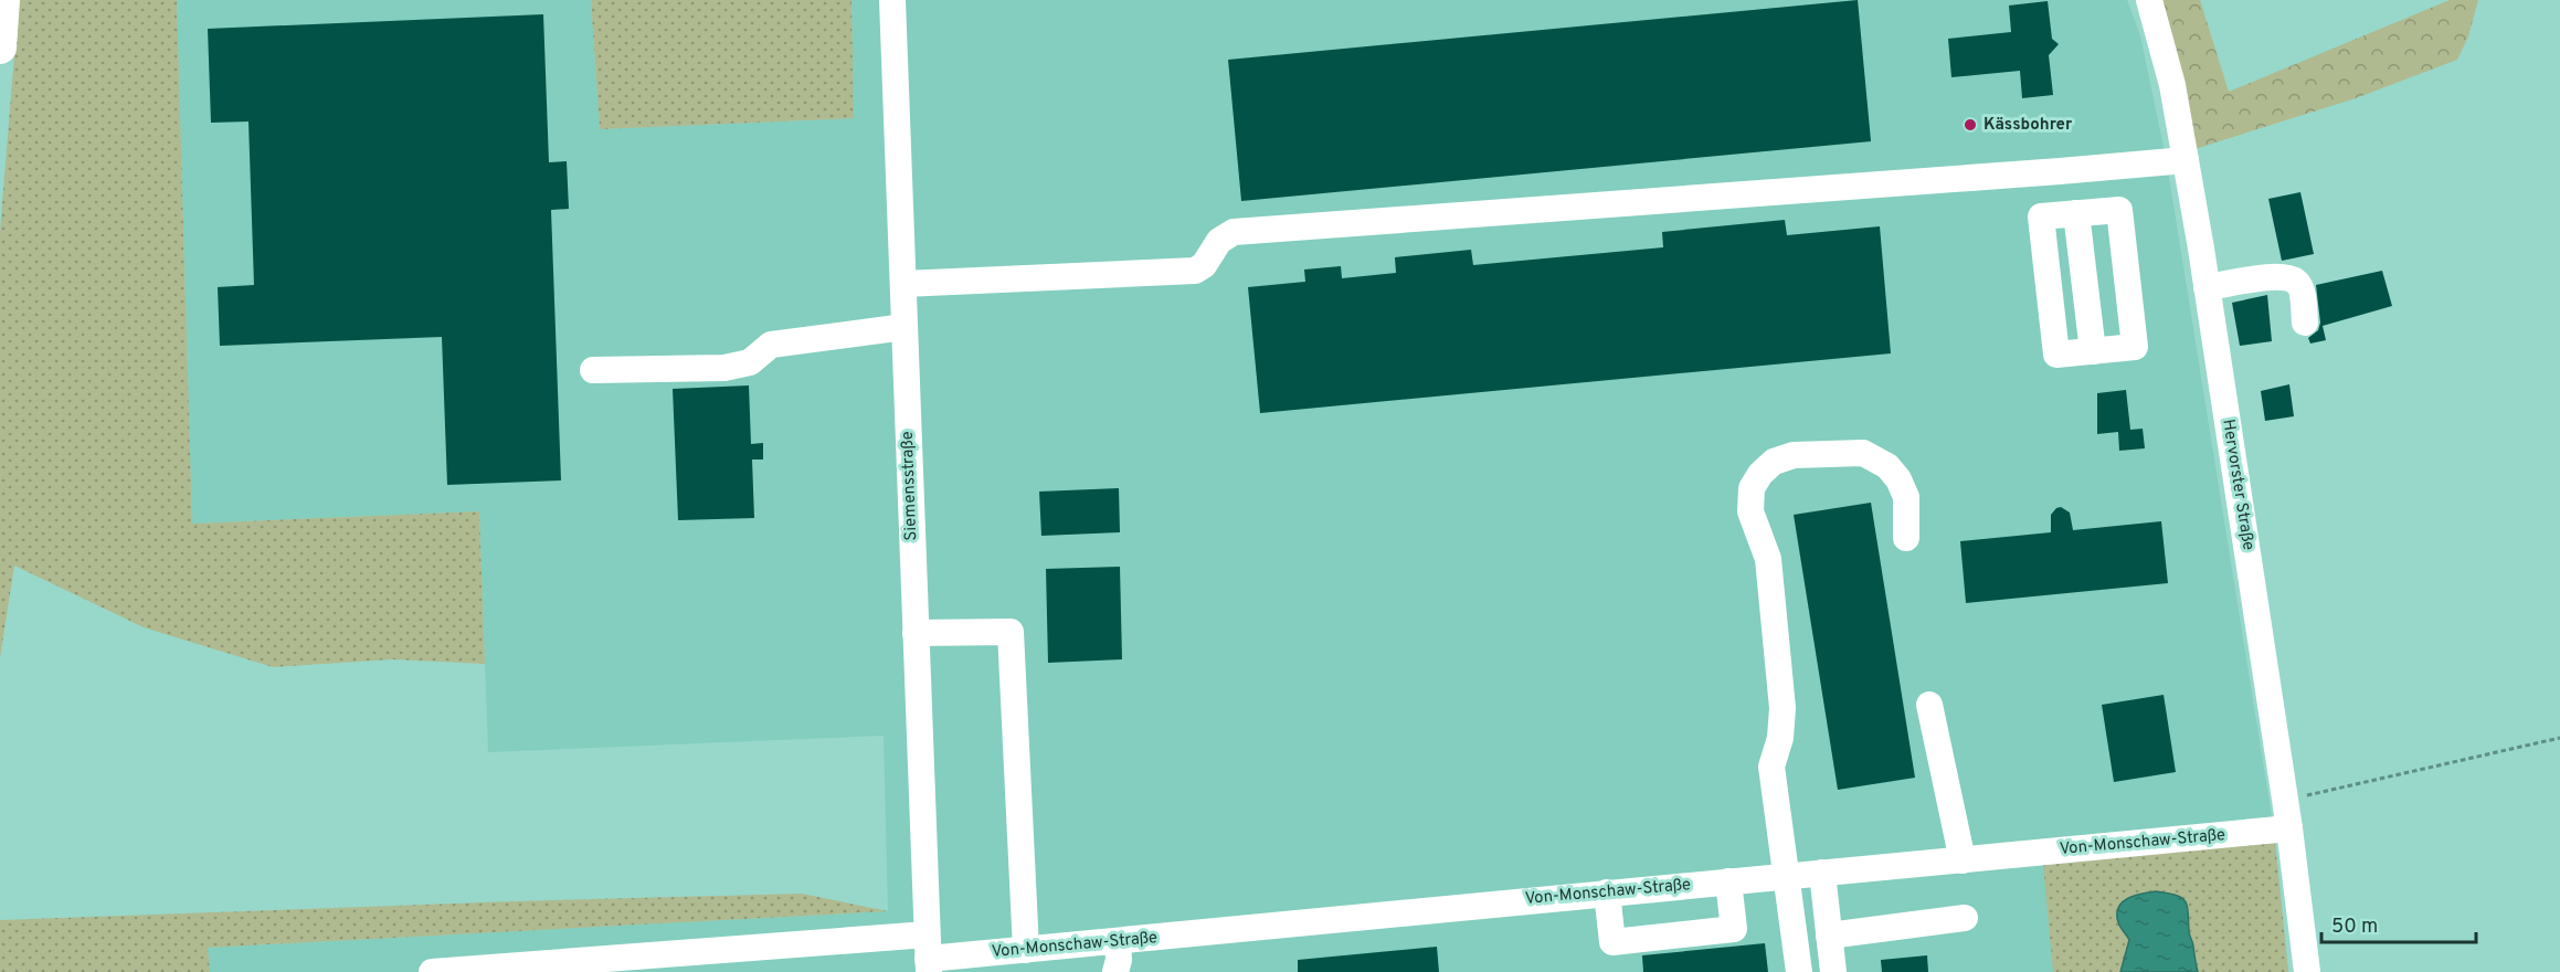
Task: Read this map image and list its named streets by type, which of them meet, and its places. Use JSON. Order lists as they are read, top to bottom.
{
  "streets": {
    "street": ["Hervorster Straße", "Siemensstraße", "Von-Monschaw-Straße"]
  },
  "crossings": [
    ["Hervorster Straße", "Von-Monschaw-Straße"],
    ["Siemensstraße", "Von-Monschaw-Straße"]
  ],
  "places": ["Kässbohrer"],
  "scale_bar": "50 m"
}
